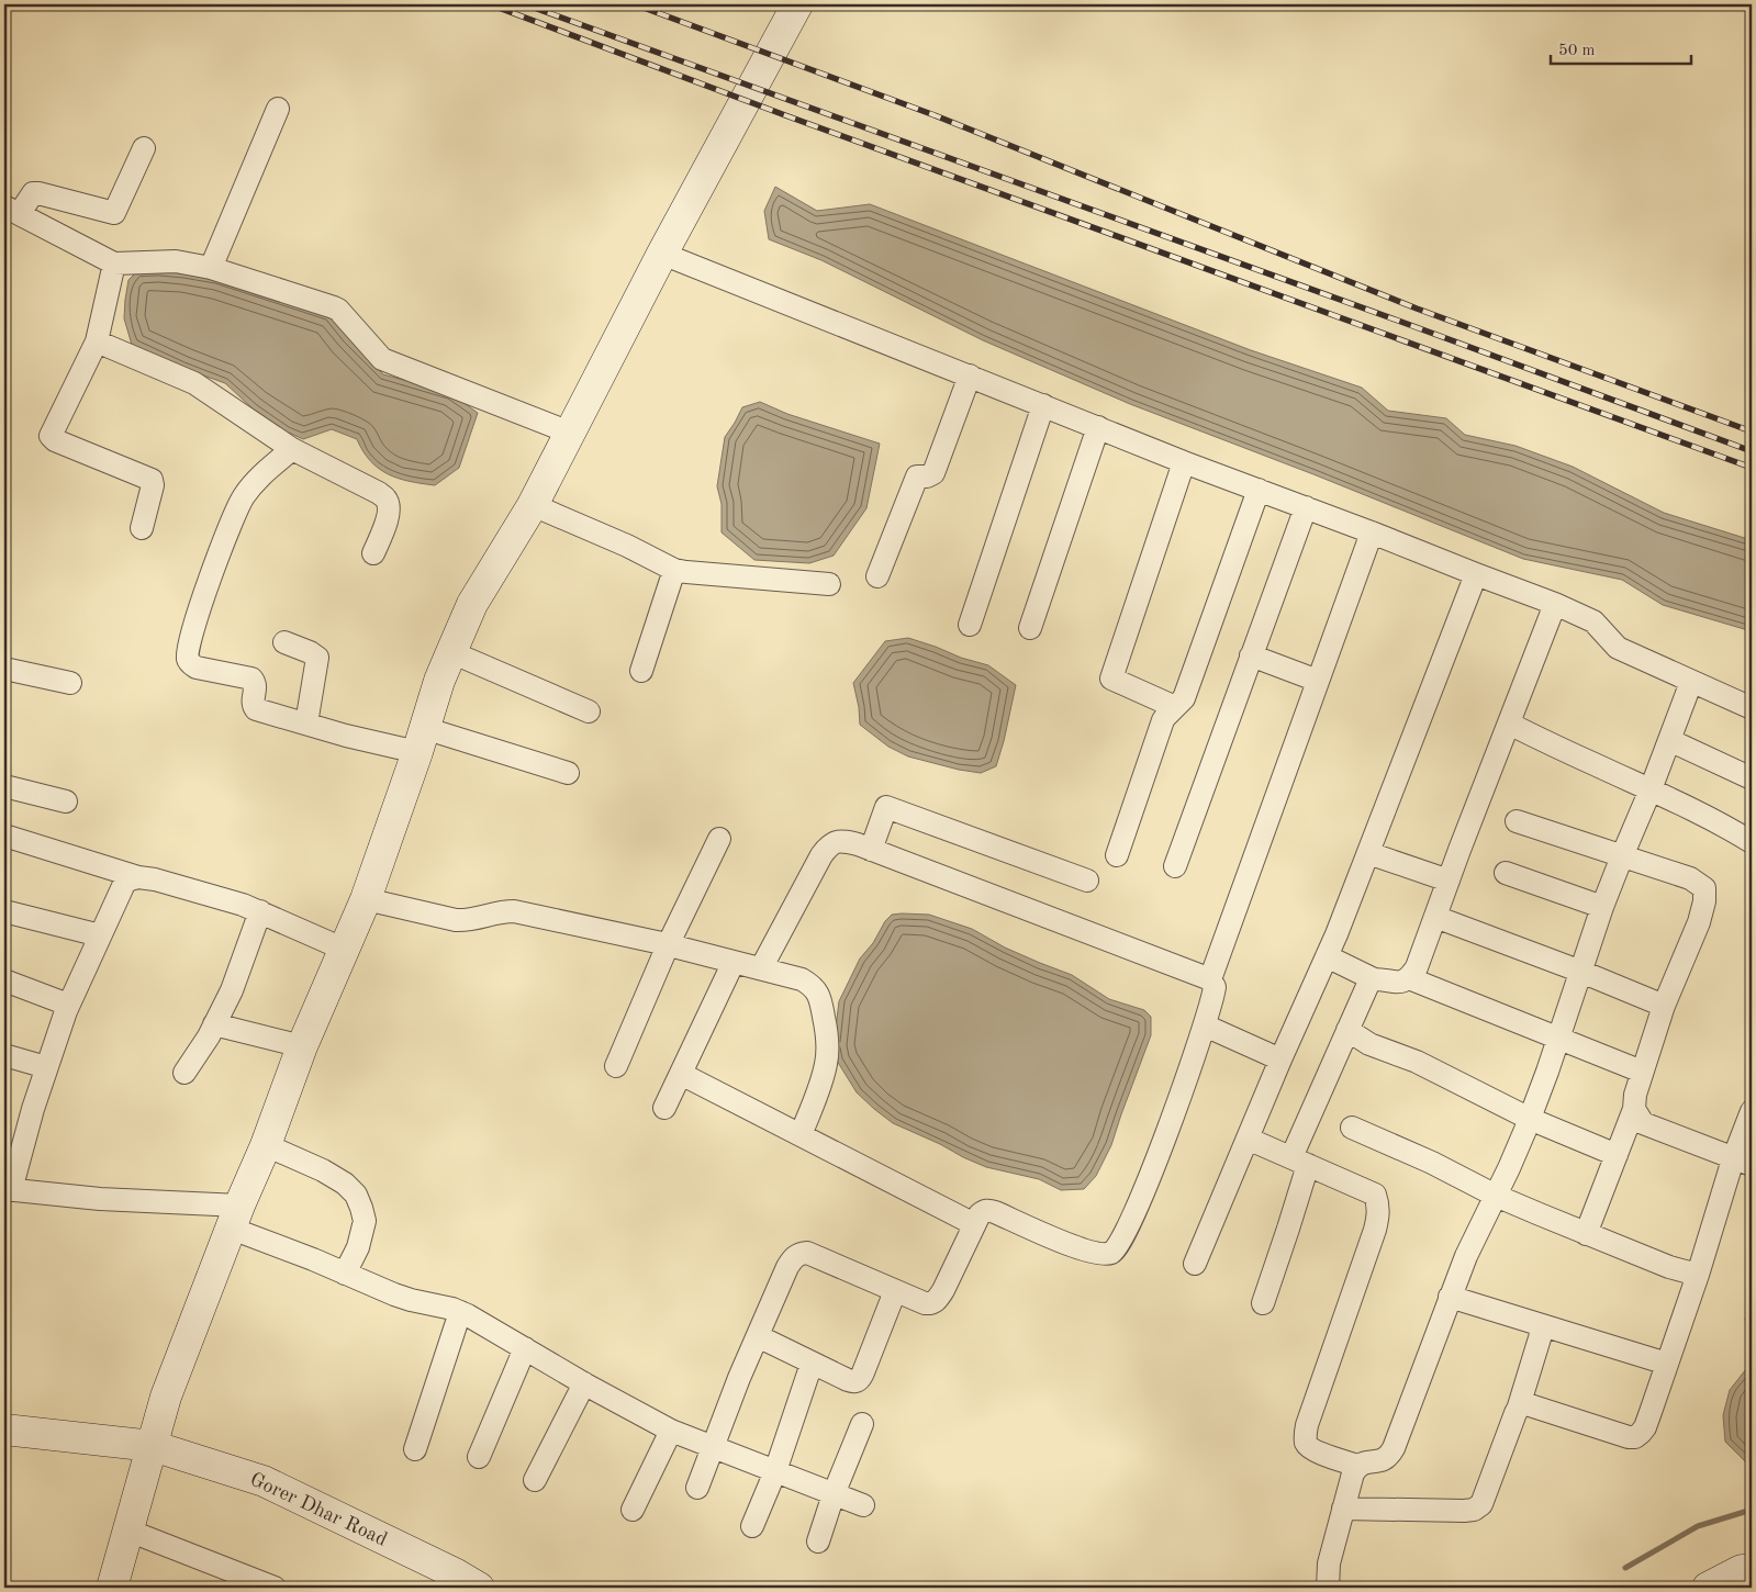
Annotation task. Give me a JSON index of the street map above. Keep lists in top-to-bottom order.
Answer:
{
  "streets": {
    "street": ["Gorer Dhar Road"]
  },
  "scale_bar": "50 m"
}
